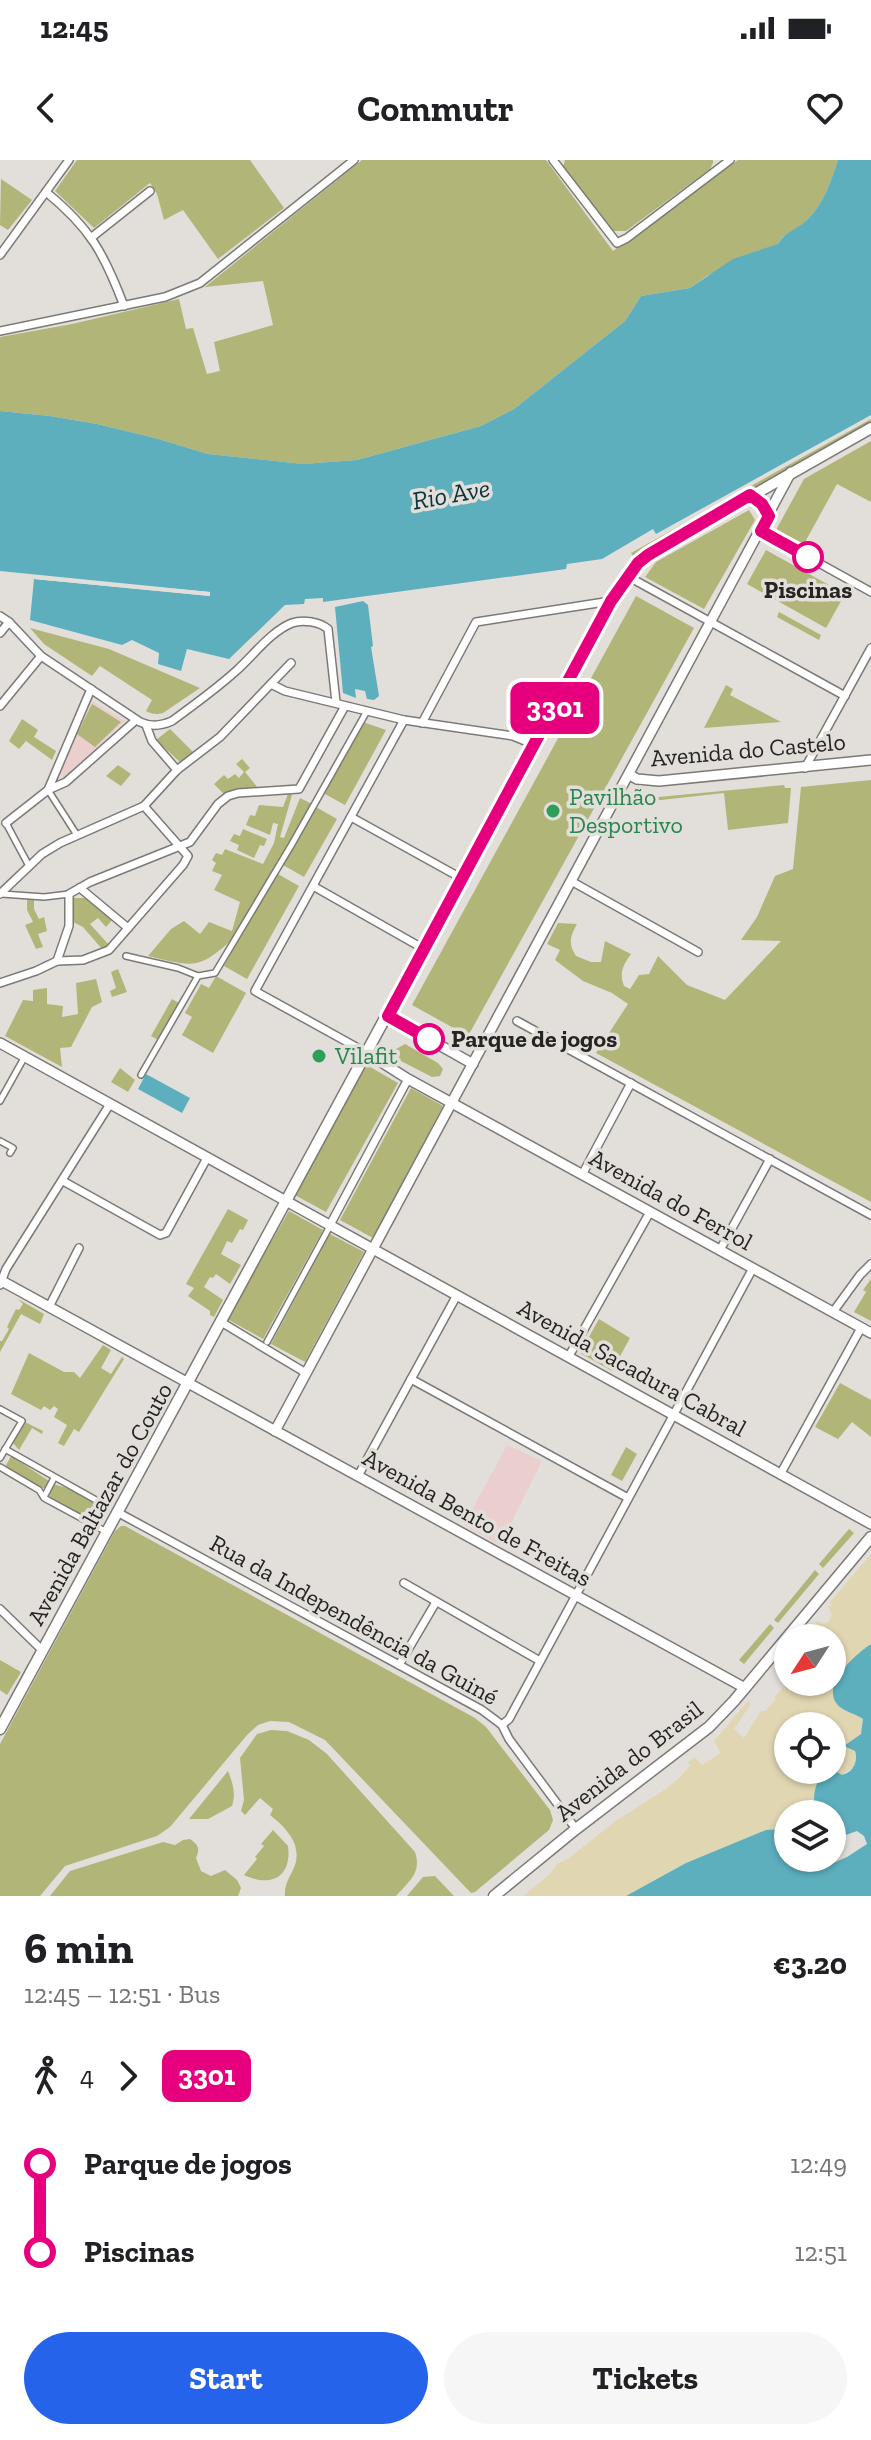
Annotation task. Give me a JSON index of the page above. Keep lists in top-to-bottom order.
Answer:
{
  "streets": {
    "main road": ["Avenida Baltazar do Couto", "Avenida do Brasil"],
    "street": [
      "Avenida do Castelo",
      "Avenida do Ferrol",
      "Avenida Sacadura Cabral",
      "Avenida Bento de Freitas",
      "Rua da Independência da Guiné"
    ]
  },
  "crossings": [
    ["Avenida do Ferrol", "Avenida Baltazar do Couto"],
    ["Avenida Sacadura Cabral", "Avenida Baltazar do Couto"],
    ["Avenida Baltazar do Couto", "Avenida Bento de Freitas"],
    ["Avenida Baltazar do Couto", "Rua da Independência da Guiné"],
    ["Avenida Bento de Freitas", "Avenida do Brasil"],
    ["Rua da Independência da Guiné", "Avenida do Brasil"]
  ],
  "water": ["Rio Ave"],
  "places": [
    "Piscinas",
    "Pavilhão Desportivo",
    "Parque de jogos",
    "Vilafit"
  ],
  "lines": ["bus line 3301"],
  "north": "bottom left",
  "page": {
    "status": "12:45",
    "header": "Commutr",
    "on_map": "3301",
    "heading": ["6 min", "12:45 – 12:51 · Bus", "€3.20"],
    "legs": ["4", "3301"],
    "list": [
      {
        "name": "Parque de jogos",
        "value": "12:49"
      },
      {
        "name": "Piscinas",
        "value": "12:51"
      }
    ],
    "buttons": ["Start", "Tickets"]
  }
}
